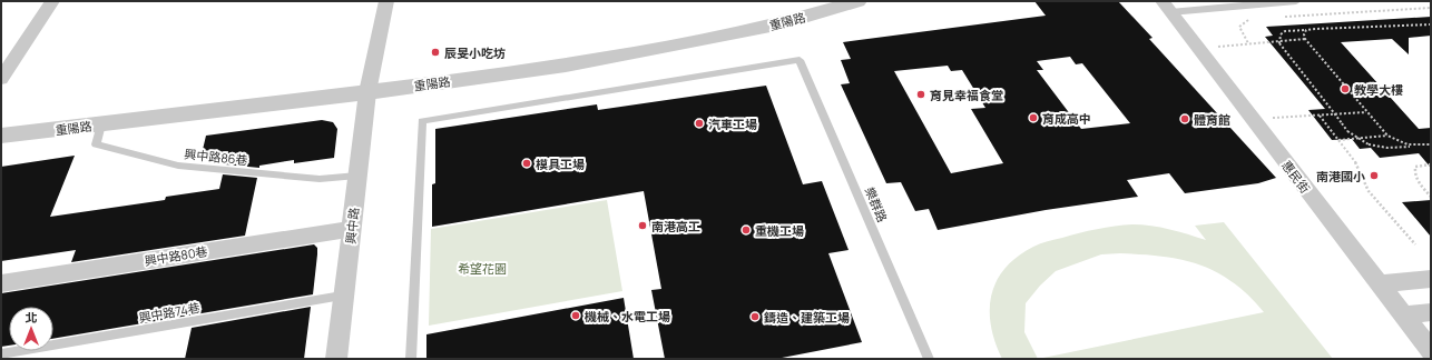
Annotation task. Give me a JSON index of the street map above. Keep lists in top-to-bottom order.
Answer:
{
  "streets": {
    "street": [
      "重陽路",
      "惠民街",
      "興中路",
      "興中路80巷"
    ],
    "lane": ["興中路86巷", "樂群路", "興中路74巷"]
  },
  "crossings": [
    ["重陽路", "興中路86巷"],
    ["重陽路", "興中路"],
    ["興中路86巷", "興中路"],
    ["興中路", "興中路80巷"],
    ["興中路", "興中路74巷"]
  ],
  "parks": ["希望花園"],
  "places": [
    "辰旻小吃坊",
    "教學大樓",
    "育見幸福食堂",
    "育成高中",
    "體育館",
    "汽車工場",
    "模具工場",
    "南港國小",
    "南港高工",
    "重機工場",
    "機械、水電工場",
    "鑄造、建築工場"
  ],
  "north": "top"
}
